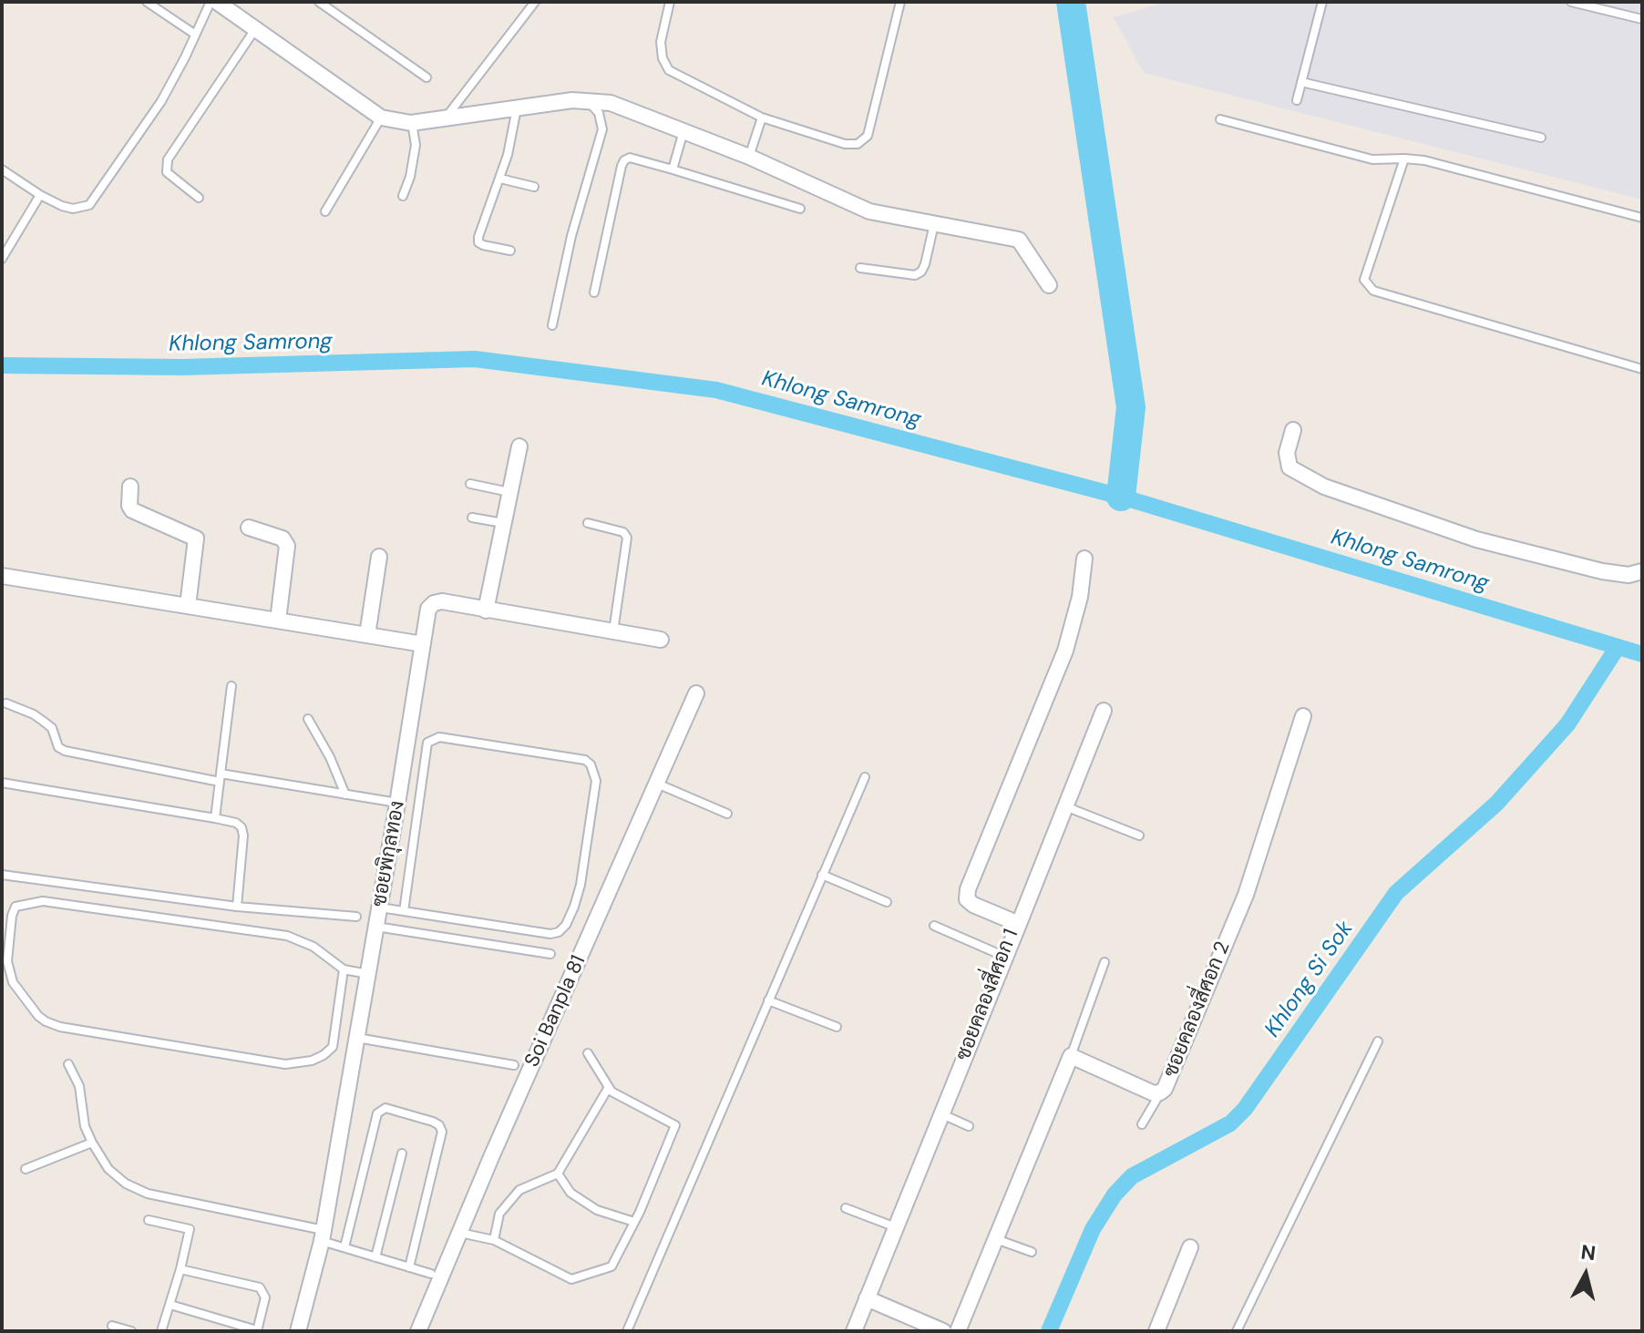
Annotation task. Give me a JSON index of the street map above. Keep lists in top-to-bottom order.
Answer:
{
  "streets": {
    "street": [
      "ซอยพิกุลทอง",
      "ซอยคลองสี่ศอก 1",
      "ซอยคลองสี่ศอก 2",
      "Soi Banpla 81"
    ]
  },
  "water": ["Khlong Samrong", "Khlong Si Sok"],
  "north": "top"
}
